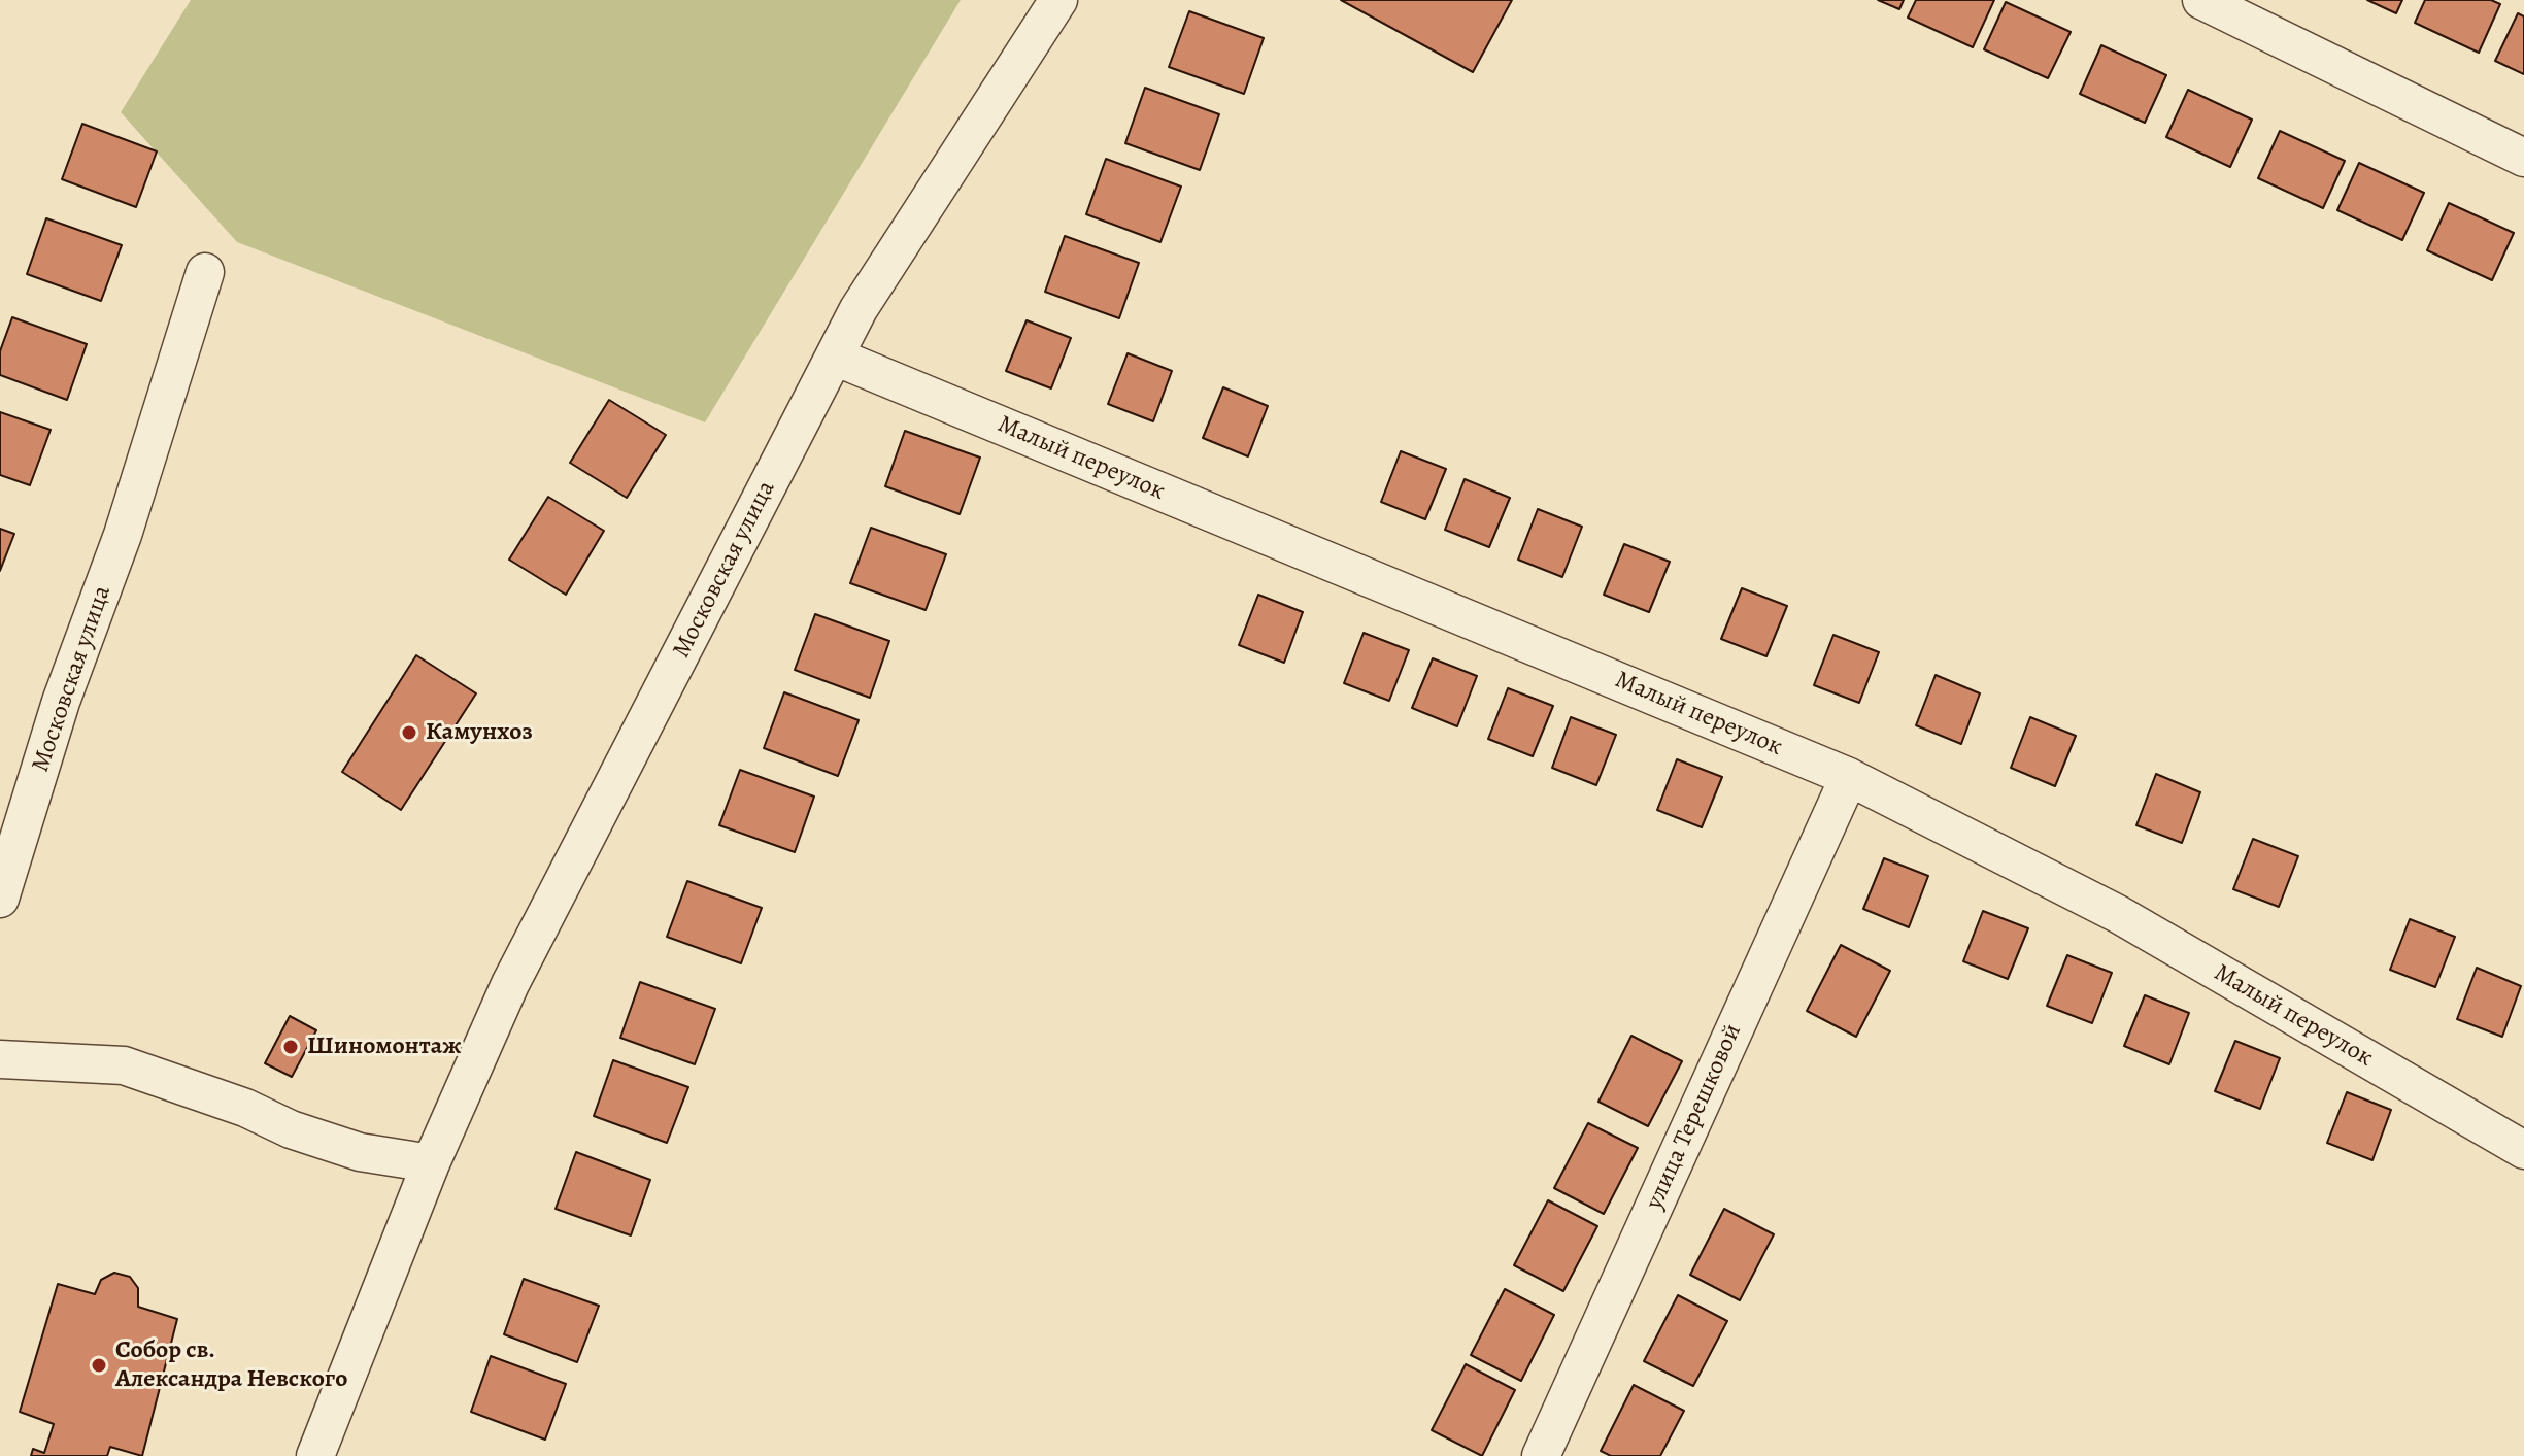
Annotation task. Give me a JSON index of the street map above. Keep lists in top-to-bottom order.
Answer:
{
  "streets": {
    "street": ["Малый переулок", "Московская улица", "улица Терешковой"]
  },
  "crossings": [
    ["Малый переулок", "Московская улица"],
    ["Малый переулок", "улица Терешковой"]
  ],
  "places": ["Камунхоз", "Шиномонтаж", "Собор св. Александра Невского"]
}
